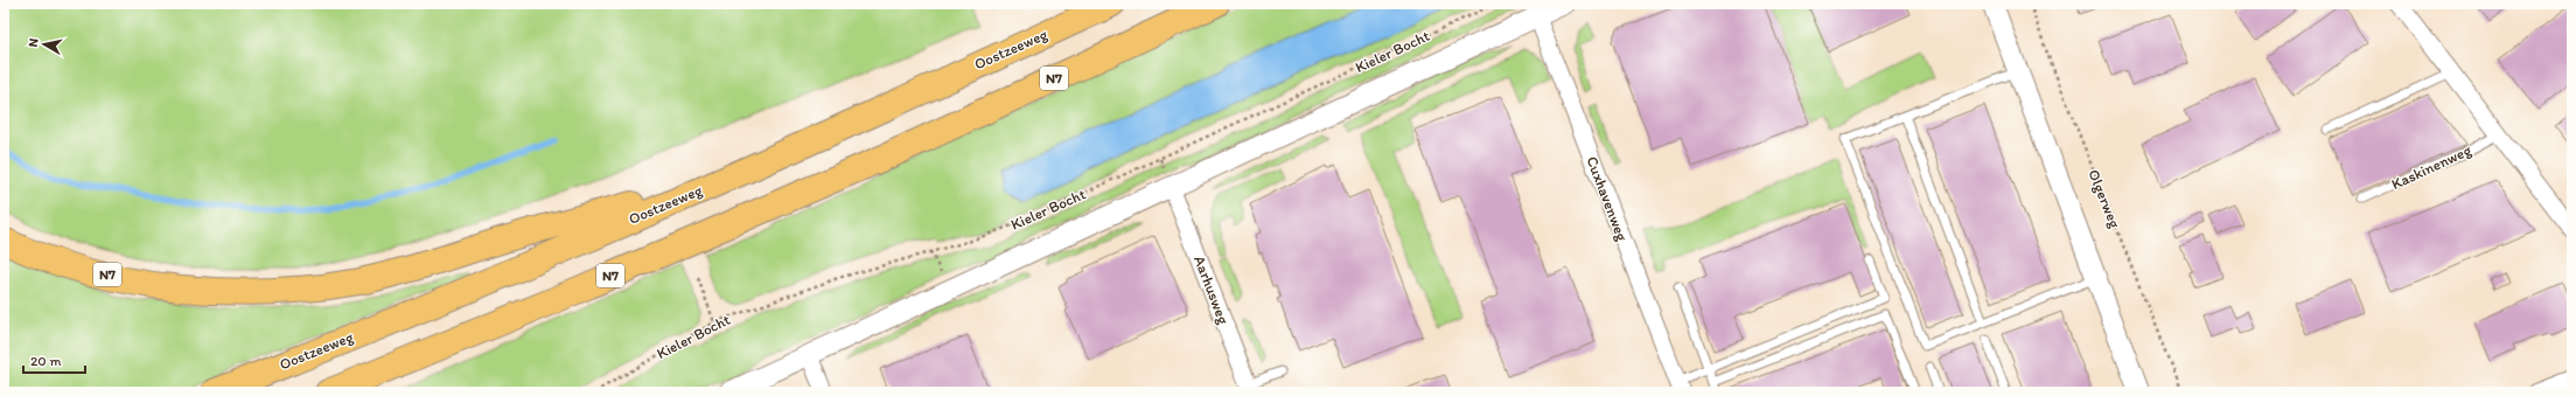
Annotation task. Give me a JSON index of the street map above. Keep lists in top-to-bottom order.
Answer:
{
  "streets": {
    "highway": ["Oostzeeweg", "N7"],
    "street": ["Kieler Bocht", "Cuxhavenweg", "Aarhusweg"],
    "lane": ["Kaskinenweg"],
    "path": ["Olgerweg"]
  },
  "crossings": [
    ["Oostzeeweg", "N7"],
    ["Kieler Bocht", "Cuxhavenweg"],
    ["Kieler Bocht", "Aarhusweg"]
  ],
  "scale_bar": "20 m",
  "north": "left"
}
